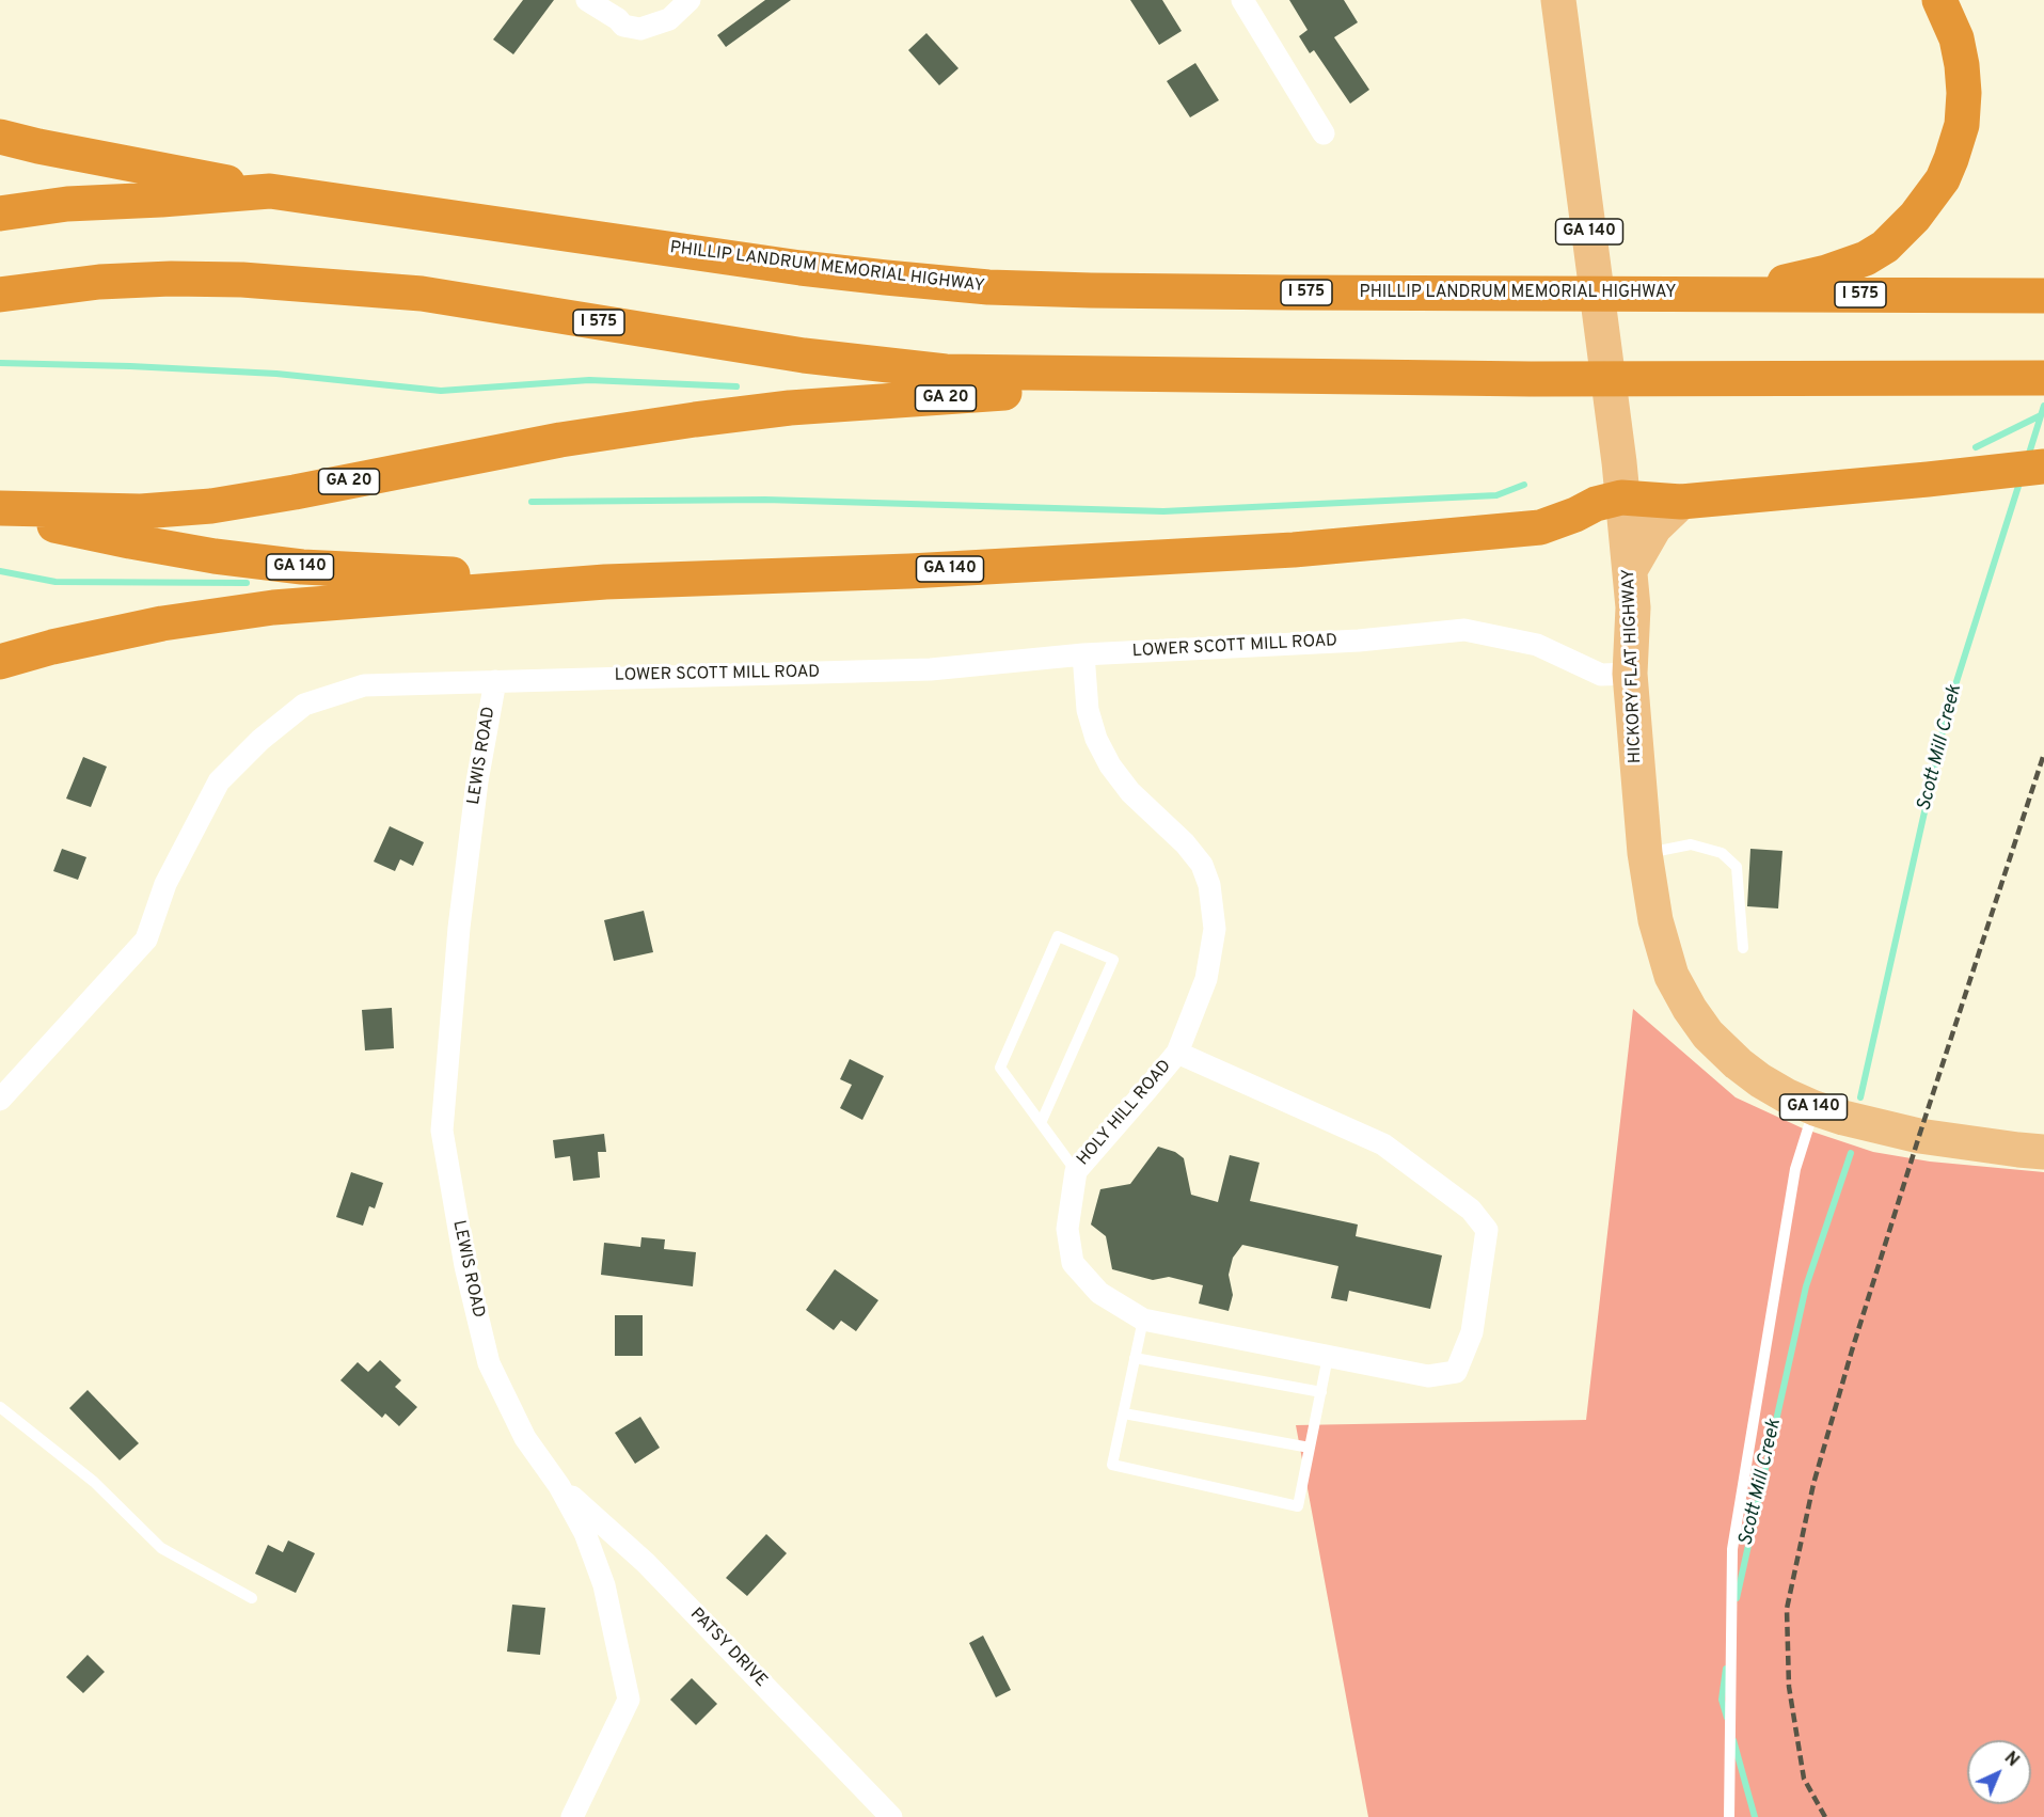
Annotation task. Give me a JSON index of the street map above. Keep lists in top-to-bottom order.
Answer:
{
  "streets": {
    "highway": [
      "GA 140",
      "PHILLIP LANDRUM MEMORIAL HIGHWAY",
      "I 575",
      "GA 20"
    ],
    "main road": ["HICKORY FLAT HIGHWAY"],
    "street": [
      "LOWER SCOTT MILL ROAD",
      "LEWIS ROAD",
      "HOLY HILL ROAD",
      "PATSY DRIVE"
    ]
  },
  "crossings": [
    ["GA 140", "HICKORY FLAT HIGHWAY"],
    ["I 575", "GA 20"],
    ["LOWER SCOTT MILL ROAD", "HICKORY FLAT HIGHWAY"],
    ["LOWER SCOTT MILL ROAD", "LEWIS ROAD"],
    ["LOWER SCOTT MILL ROAD", "HOLY HILL ROAD"],
    ["LEWIS ROAD", "PATSY DRIVE"]
  ],
  "water": ["Scott Mill Creek"],
  "north": "top right"
}
